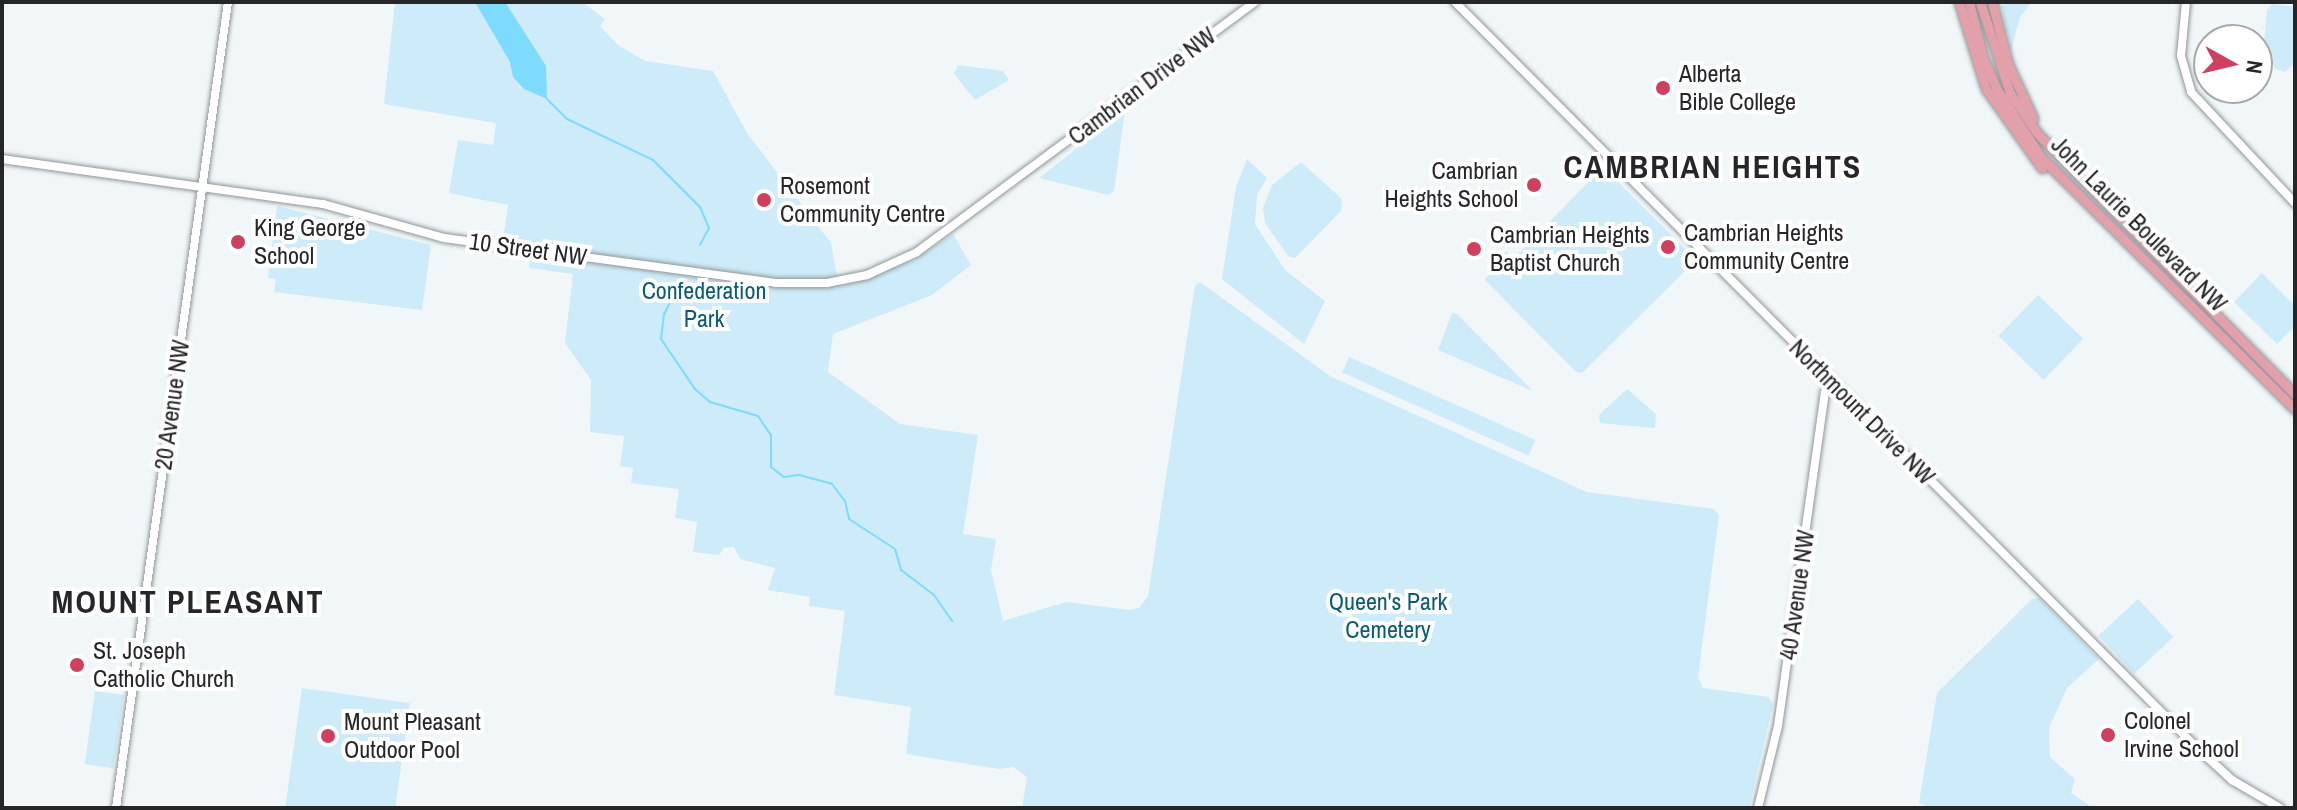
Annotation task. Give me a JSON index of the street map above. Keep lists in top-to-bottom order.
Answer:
{
  "streets": {
    "main road": ["John Laurie Boulevard NW"],
    "street": [
      "Cambrian Drive NW",
      "10 Street NW",
      "20 Avenue NW",
      "Northmount Drive NW",
      "40 Avenue NW"
    ]
  },
  "crossings": [
    ["Cambrian Drive NW", "10 Street NW"],
    ["10 Street NW", "20 Avenue NW"],
    ["Northmount Drive NW", "40 Avenue NW"]
  ],
  "districts": ["CAMBRIAN HEIGHTS", "MOUNT PLEASANT"],
  "parks": ["Confederation Park", "Queen's Park Cemetery"],
  "places": [
    "Alberta Bible College",
    "Cambrian Heights School",
    "Rosemont Community Centre",
    "King George School",
    "Cambrian Heights Community Centre",
    "Cambrian Heights Baptist Church",
    "St. Joseph Catholic Church",
    "Colonel Irvine School",
    "Mount Pleasant Outdoor Pool"
  ],
  "north": "right"
}
